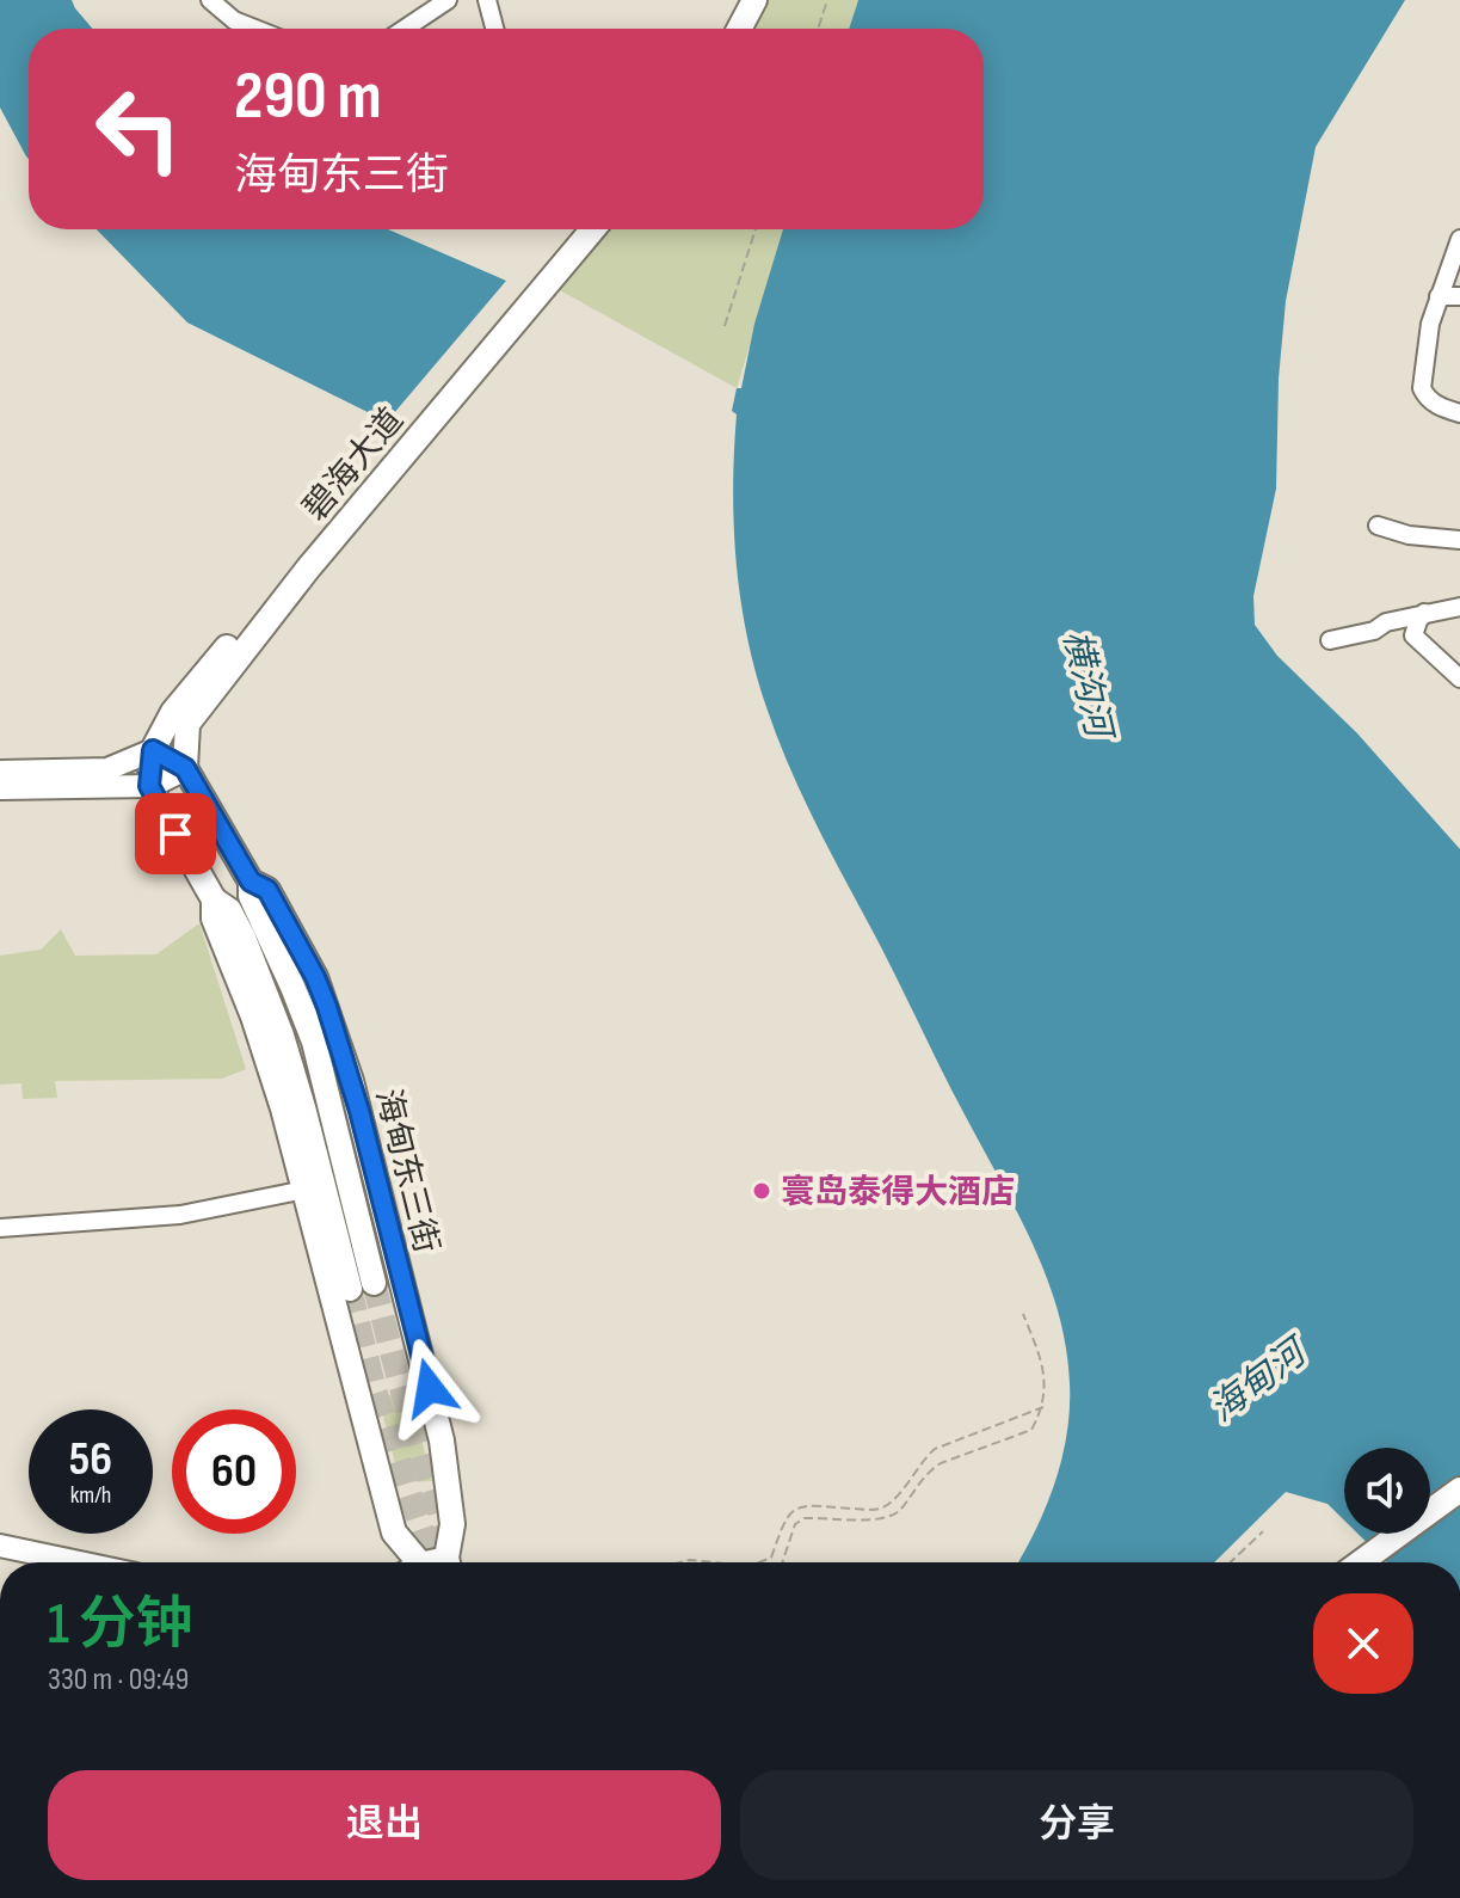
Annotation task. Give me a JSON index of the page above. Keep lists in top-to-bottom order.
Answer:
{
  "streets": {
    "main road": ["碧海大道", "海甸东三街"]
  },
  "crossings": [
    ["碧海大道", "海甸东三街"]
  ],
  "water": ["横沟河", "海甸河"],
  "places": ["寰岛泰得大酒店"],
  "page": {
    "turn": ["290 m", "海甸东三街"],
    "speed": "56 km/h",
    "limit": "60",
    "heading": ["1 分钟", "330 m · 09:49"],
    "buttons": ["退出", "分享"]
  }
}
